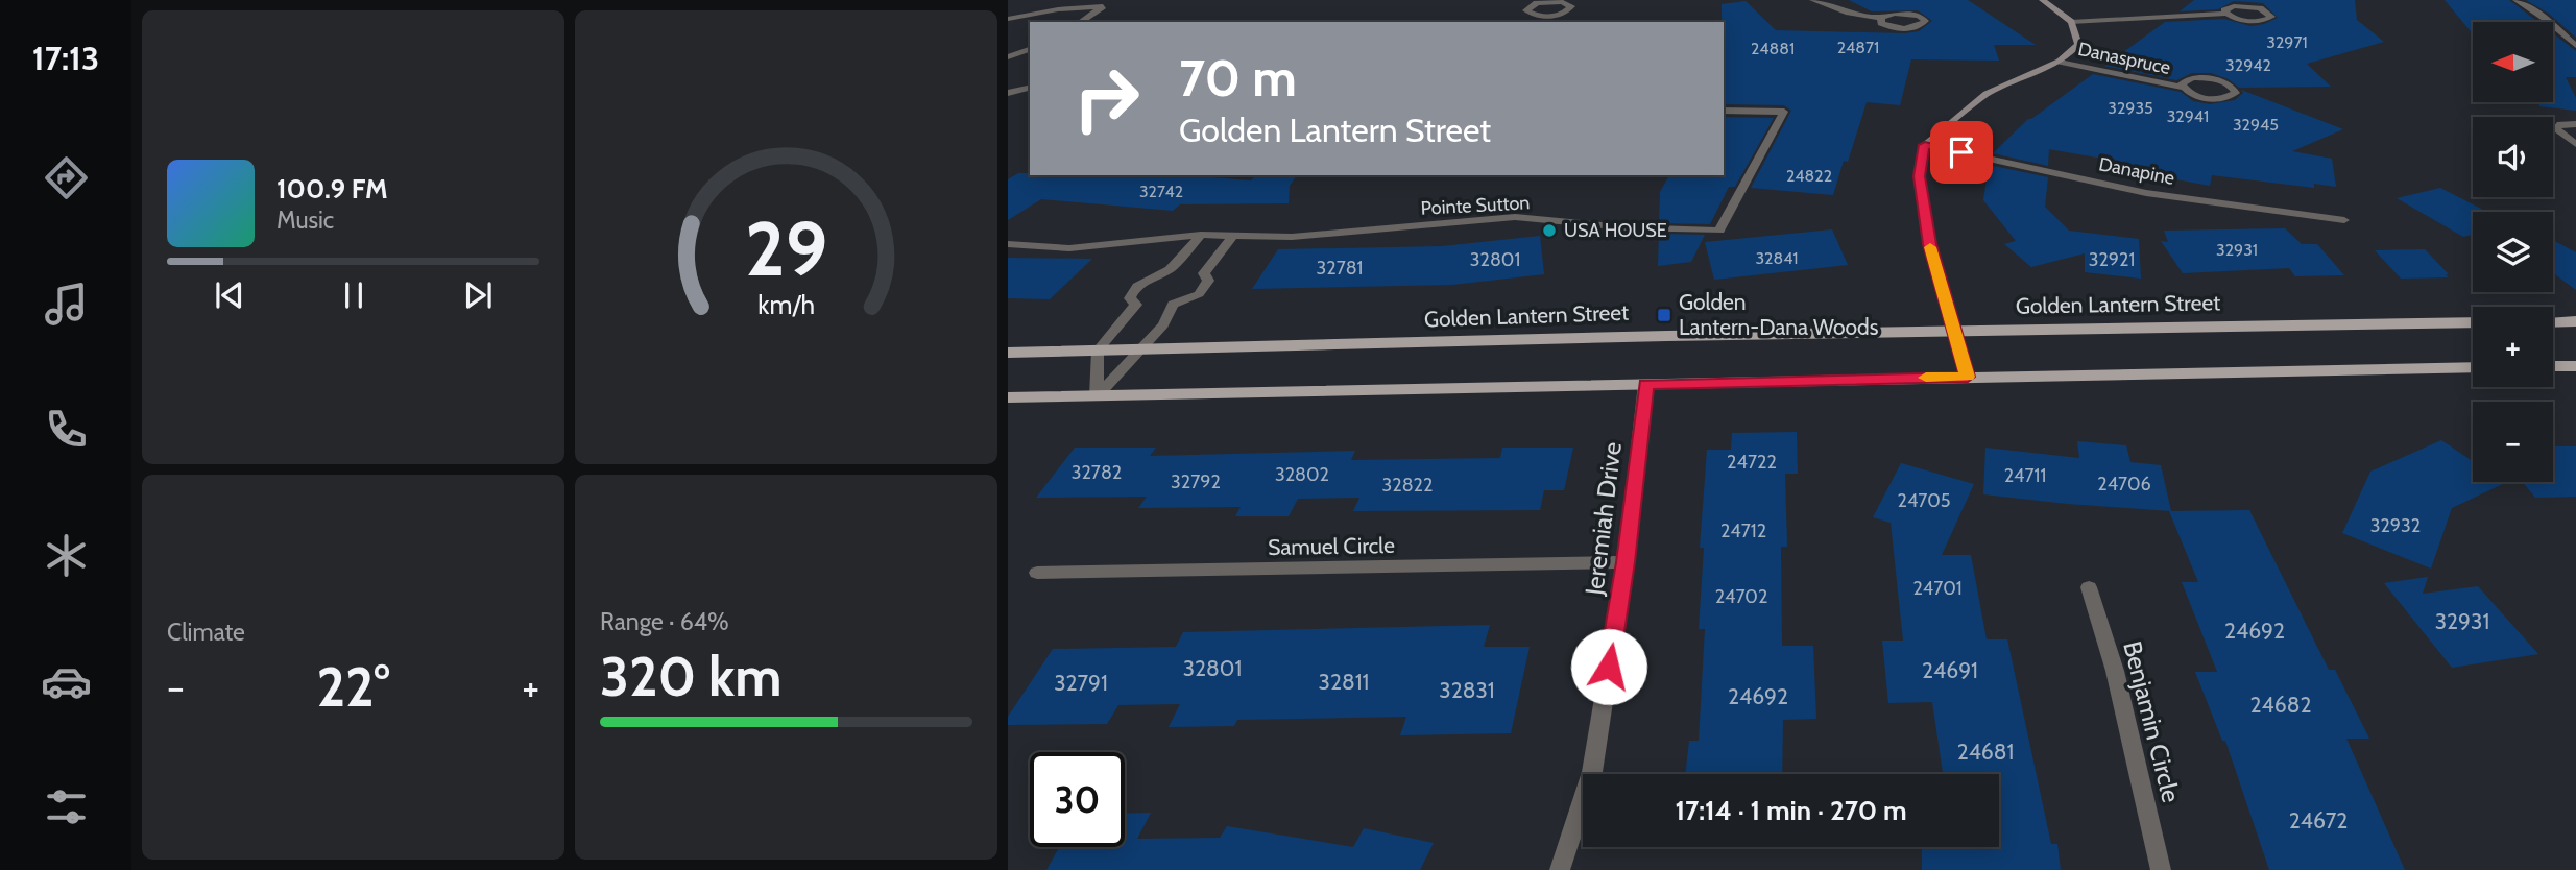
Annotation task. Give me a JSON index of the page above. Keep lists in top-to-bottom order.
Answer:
{
  "streets": {
    "main road": ["Golden Lantern Street"],
    "street": [
      "Danaspruce",
      "Danapine",
      "Pointe Sutton",
      "Jeremiah Drive",
      "Samuel Circle",
      "Benjamin Circle"
    ]
  },
  "crossings": [
    ["Jeremiah Drive", "Samuel Circle"]
  ],
  "places": {
    "other": ["USA HOUSE"],
    "transit": ["Golden Lantern-Dana Woods"]
  },
  "house_numbers": [
    "32971",
    "24871",
    "24881",
    "32942",
    "32935",
    "32941",
    "32945",
    "24822",
    "32742",
    "32931",
    "32841",
    "32801",
    "32921",
    "32781",
    "24722",
    "32782",
    "32802",
    "24711",
    "32792",
    "24706",
    "32822",
    "24705",
    "32932",
    "24712",
    "24701",
    "24702",
    "32931",
    "24692",
    "32801",
    "24691",
    "32811",
    "32791",
    "32831",
    "24692",
    "24682",
    "24681",
    "24672"
  ],
  "north": "left",
  "page": {
    "tabs": "17:13",
    "map_buttons": ["+", "−"],
    "turn": ["70 m", "Golden Lantern Street"],
    "song": ["100.9 FM", "Music"],
    "tile": [
      "Climate",
      ["Range · 64%", "320 km"]
    ],
    "heat": ["−", "22°", "+"],
    "limit": "30",
    "trip": "17:14 · 1 min · 270 m",
    "gauge": ["29", "km/h"]
  }
}
